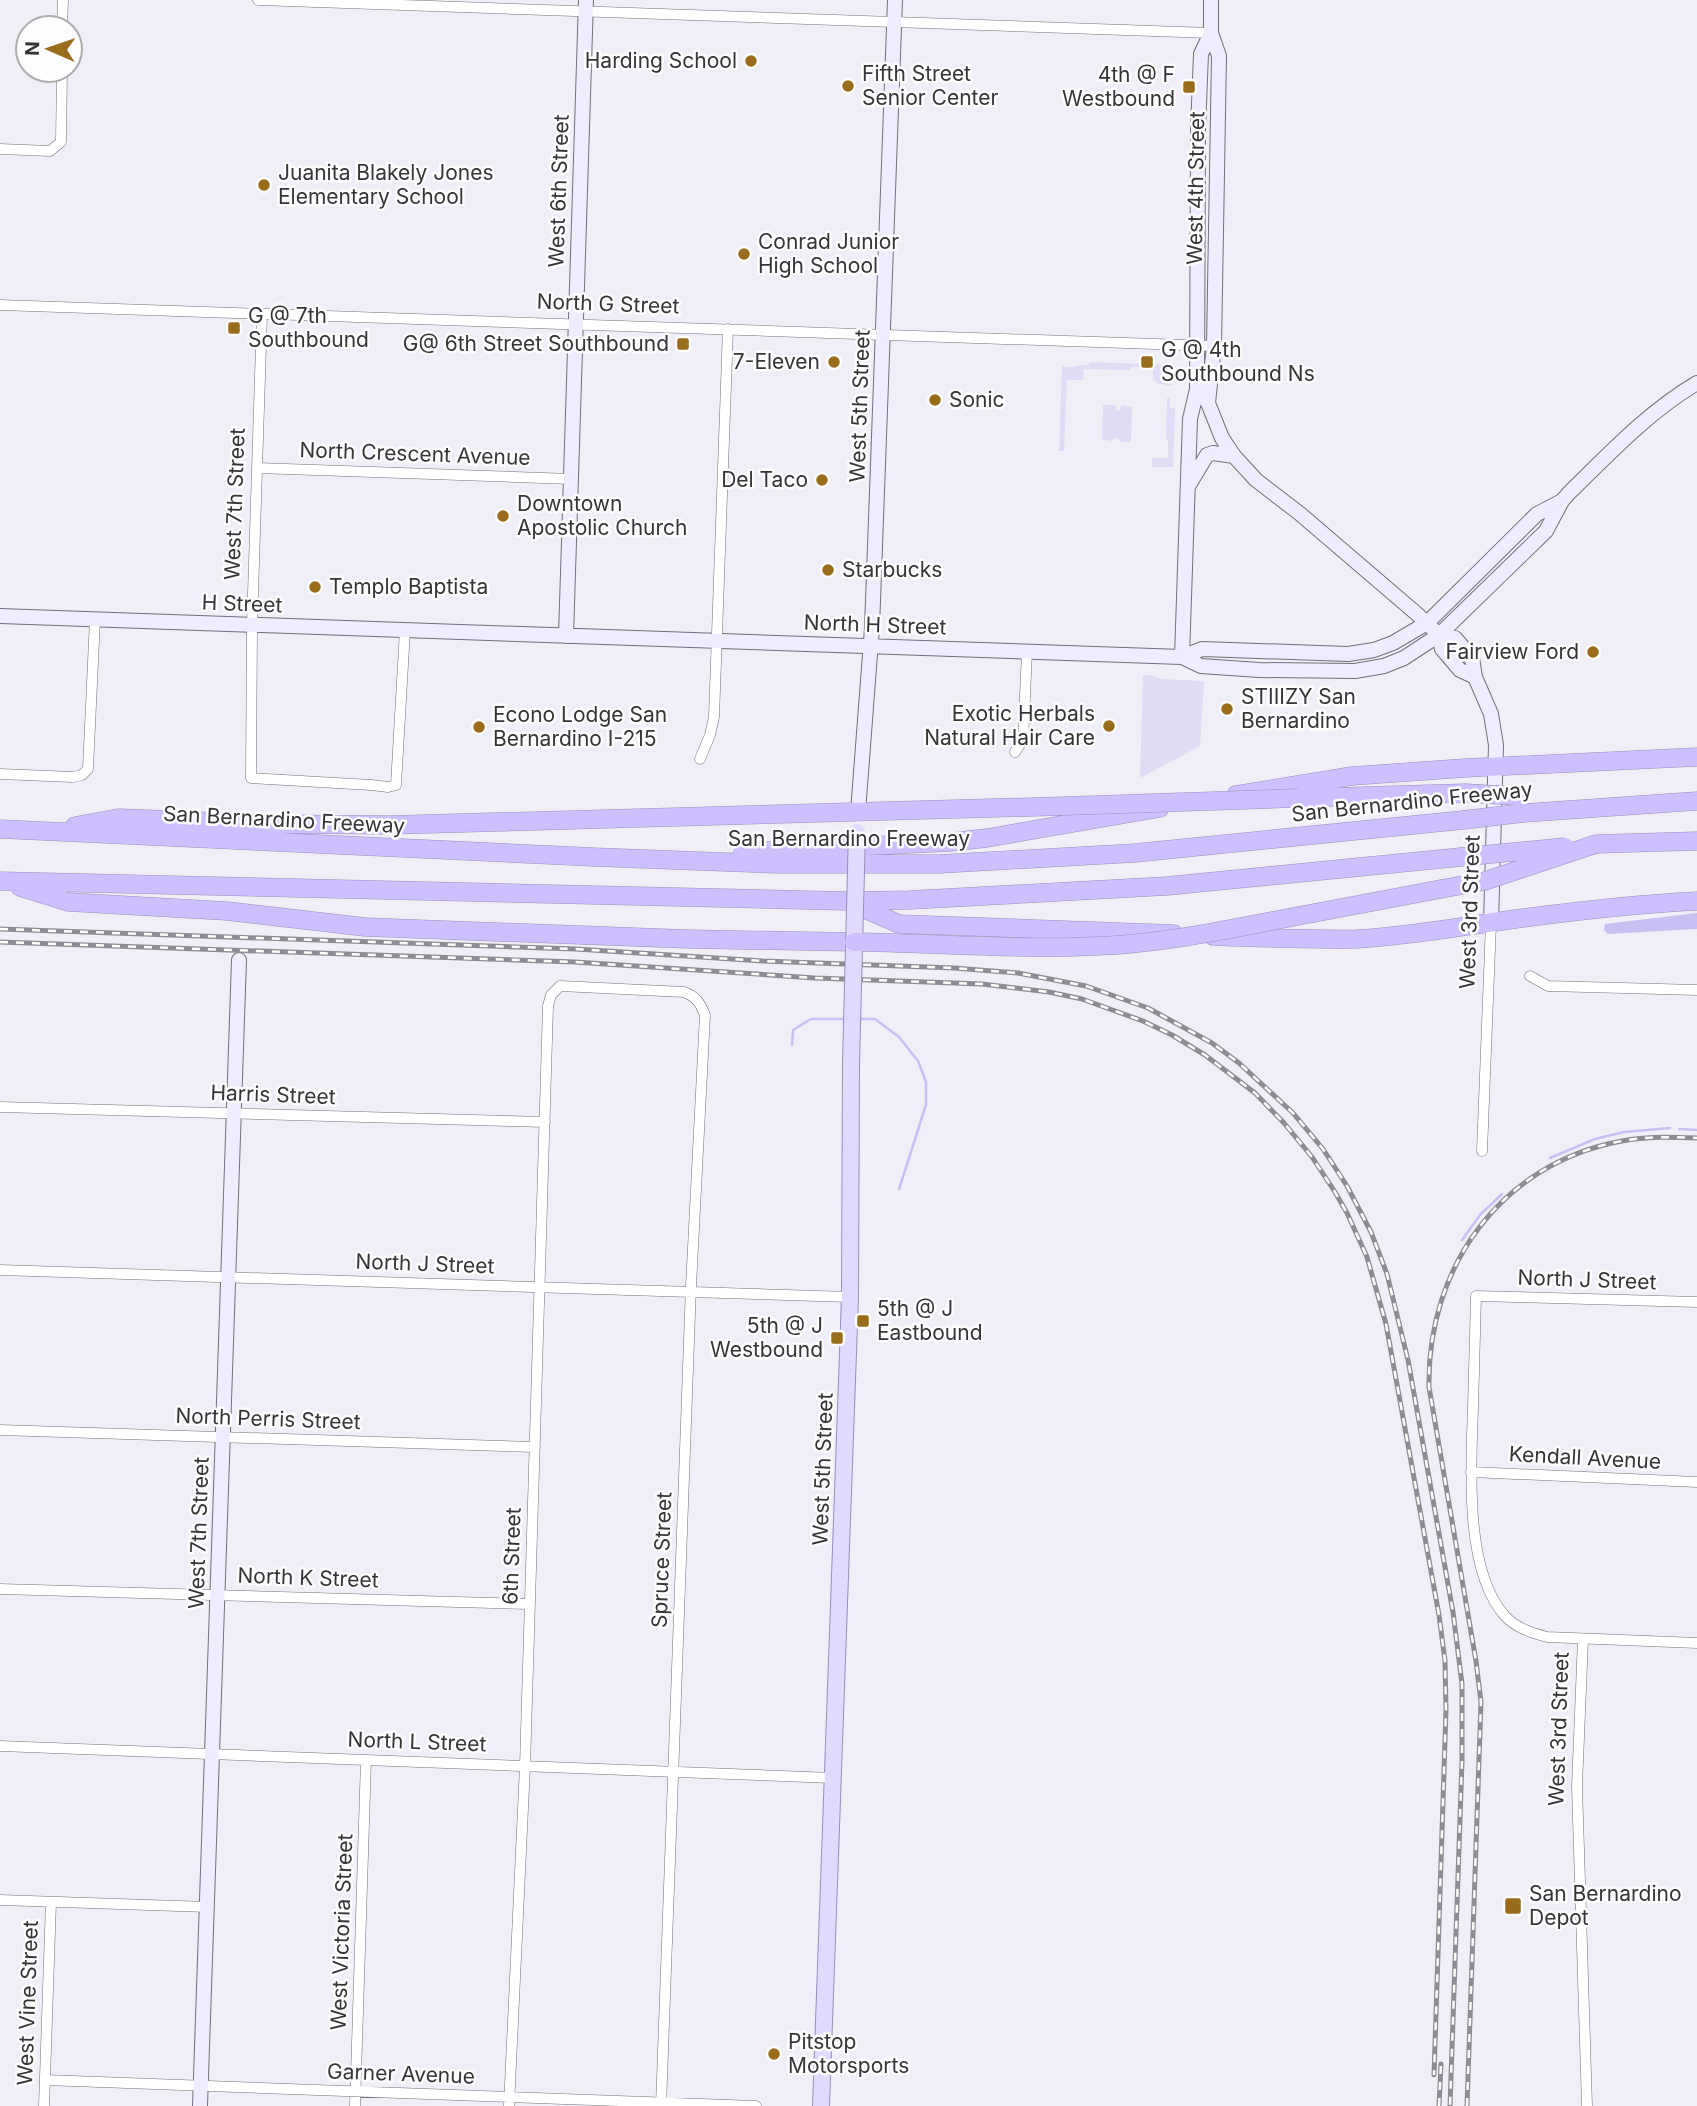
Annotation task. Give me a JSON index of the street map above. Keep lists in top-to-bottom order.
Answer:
{
  "streets": {
    "highway": ["San Bernardino Freeway"],
    "main road": [
      "West 4th Street",
      "West 6th Street",
      "West 5th Street",
      "West 7th Street",
      "H Street",
      "North H Street",
      "West 3rd Street"
    ],
    "street": [
      "North G Street",
      "North Crescent Avenue",
      "Harris Street",
      "North J Street",
      "North Perris Street",
      "Kendall Avenue",
      "6th Street",
      "Spruce Street",
      "North K Street",
      "North L Street",
      "West Victoria Street",
      "West Vine Street",
      "Garner Avenue"
    ]
  },
  "crossings": [
    ["West 4th Street", "North G Street"],
    ["West 4th Street", "West 3rd Street"],
    ["West 6th Street", "North G Street"],
    ["West 6th Street", "North Crescent Avenue"],
    ["West 6th Street", "H Street"],
    ["West 6th Street", "North H Street"],
    ["North G Street", "West 5th Street"],
    ["North G Street", "West 7th Street"],
    ["North G Street", "West 3rd Street"],
    ["West 5th Street", "North H Street"],
    ["West 5th Street", "North J Street"],
    ["West 5th Street", "North L Street"],
    ["North Crescent Avenue", "West 7th Street"],
    ["West 7th Street", "H Street"],
    ["West 7th Street", "Harris Street"],
    ["West 7th Street", "North J Street"],
    ["West 7th Street", "North Perris Street"],
    ["West 7th Street", "North K Street"],
    ["West 7th Street", "North L Street"],
    ["West 7th Street", "Garner Avenue"],
    ["H Street", "North H Street"],
    ["North H Street", "West 3rd Street"],
    ["West 3rd Street", "North J Street"],
    ["West 3rd Street", "Kendall Avenue"],
    ["Harris Street", "6th Street"],
    ["North J Street", "6th Street"],
    ["North J Street", "Spruce Street"],
    ["North Perris Street", "6th Street"],
    ["6th Street", "Spruce Street"],
    ["6th Street", "North K Street"],
    ["6th Street", "North L Street"],
    ["6th Street", "Garner Avenue"],
    ["Spruce Street", "North L Street"],
    ["Spruce Street", "Garner Avenue"],
    ["North L Street", "West Victoria Street"],
    ["West Victoria Street", "Garner Avenue"],
    ["West Vine Street", "Garner Avenue"]
  ],
  "places": {
    "other": [
      "Harding School",
      "Fifth Street Senior Center",
      "Juanita Blakely Jones Elementary School",
      "Conrad Junior High School",
      "7-Eleven",
      "Sonic",
      "Del Taco",
      "Downtown Apostolic Church",
      "Starbucks",
      "Templo Baptista",
      "Fairview Ford",
      "STIIIZY San Bernardino",
      "Exotic Herbals Natural Hair Care",
      "Econo Lodge San Bernardino I-215",
      "Pitstop Motorsports"
    ],
    "transit": [
      "4th @ F Westbound",
      "G @ 7th Southbound",
      "G@ 6th Street Southbound",
      "G @ 4th Southbound Ns",
      "5th @ J Eastbound",
      "5th @ J Westbound",
      "San Bernardino Depot"
    ]
  },
  "north": "left"
}
